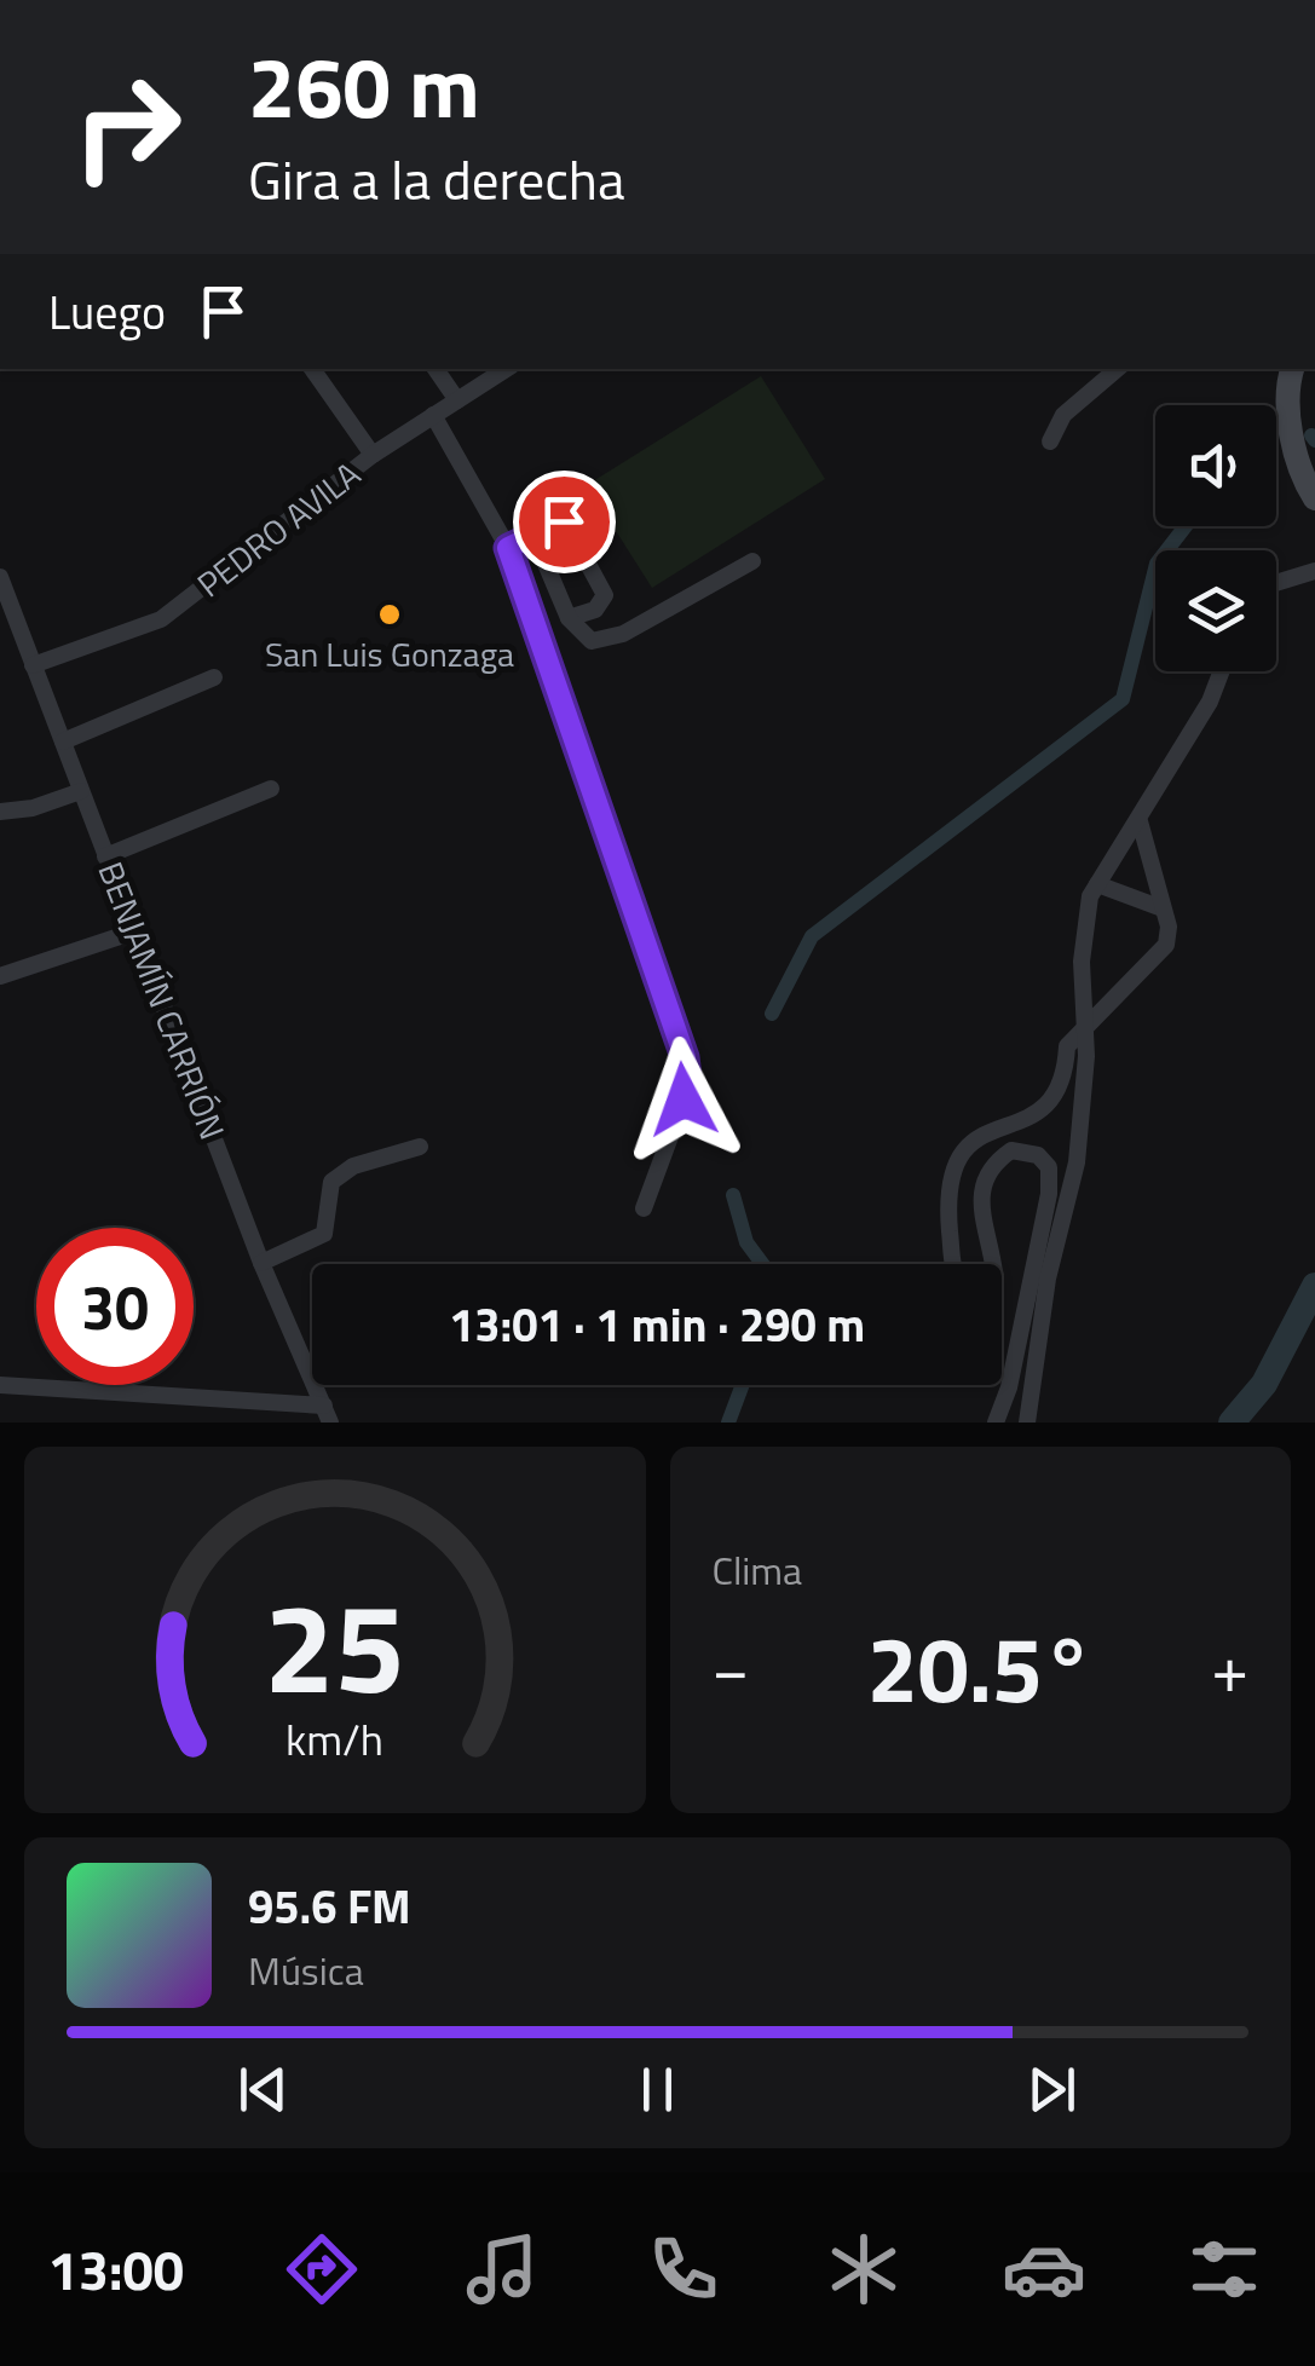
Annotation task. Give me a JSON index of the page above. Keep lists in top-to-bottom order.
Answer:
{
  "streets": {
    "street": ["PEDRO AVILA", "BENJAMÍN CARRIÓN"]
  },
  "crossings": [
    ["PEDRO AVILA", "BENJAMÍN CARRIÓN"]
  ],
  "places": ["San Luis Gonzaga"],
  "page": {
    "turn": ["260 m", "Gira a la derecha"],
    "then": "Luego",
    "limit": "30",
    "trip": "13:01 · 1 min · 290 m",
    "tile": "Clima",
    "heat": ["−", "20.5°", "+"],
    "song": ["95.6 FM", "Música"],
    "tabs": "13:00",
    "gauge": ["25", "km/h"]
  }
}
